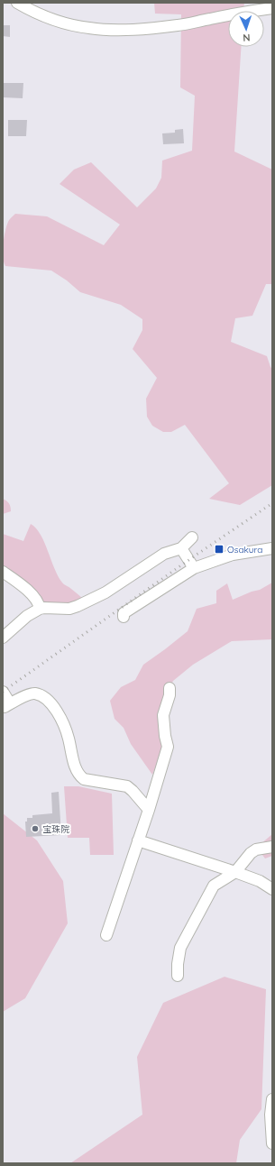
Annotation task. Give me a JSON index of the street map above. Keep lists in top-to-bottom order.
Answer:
{
  "places": {
    "transit": ["Osakura"],
    "other": ["宝珠院"]
  },
  "north": "bottom"
}
